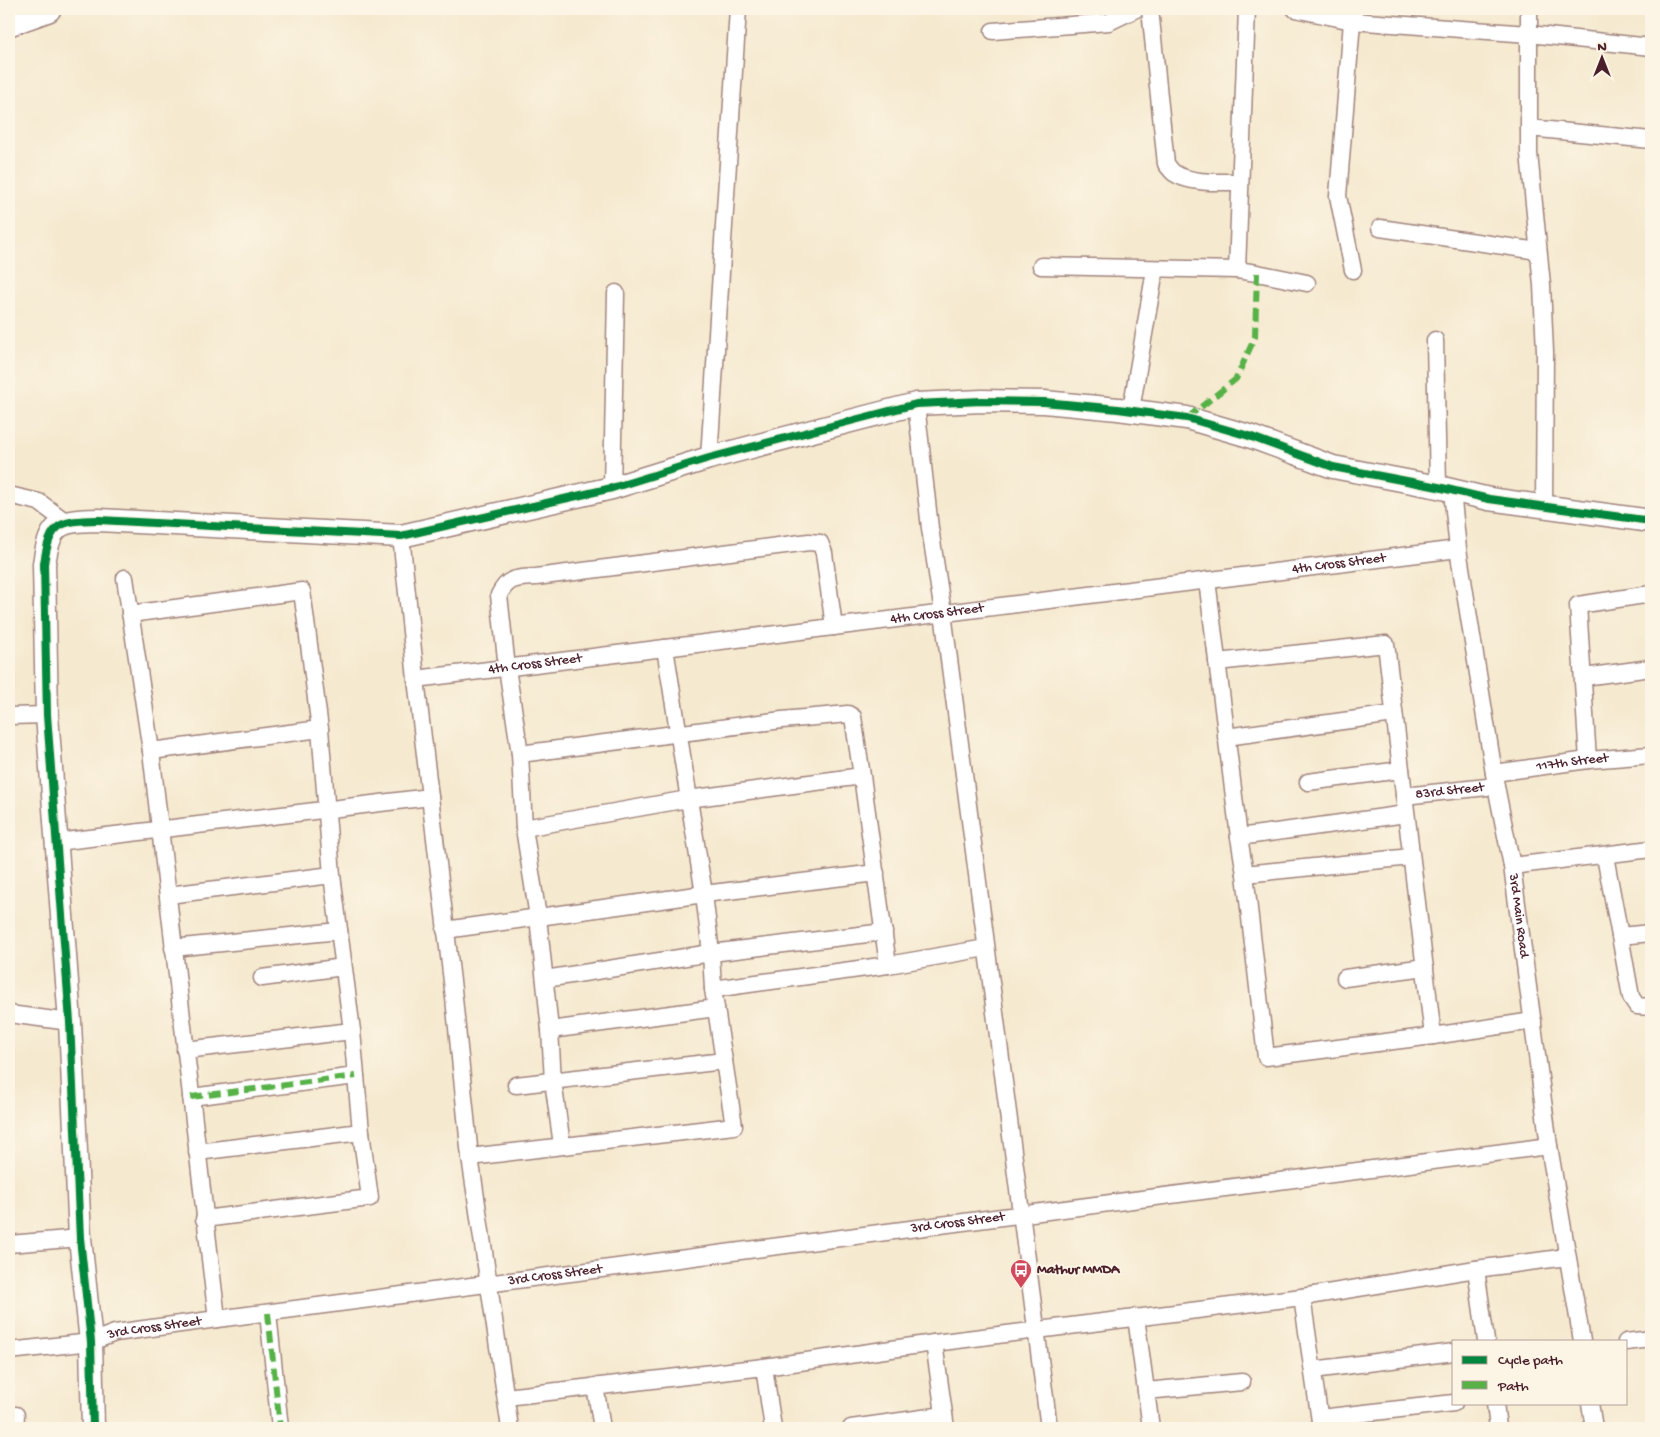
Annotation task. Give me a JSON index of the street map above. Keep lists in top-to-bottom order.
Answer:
{
  "streets": {
    "street": [
      "4th Cross Street",
      "117th Street",
      "83rd Street",
      "3rd Main Road",
      "3rd Cross Street"
    ]
  },
  "crossings": [
    ["4th Cross Street", "3rd Main Road"],
    ["117th Street", "83rd Street"],
    ["117th Street", "3rd Main Road"],
    ["83rd Street", "3rd Main Road"],
    ["3rd Main Road", "3rd Cross Street"]
  ],
  "places": {
    "bus stop": ["Mathur MMDA"]
  },
  "legend": ["Cycle path", "Path"],
  "north": "top"
}
